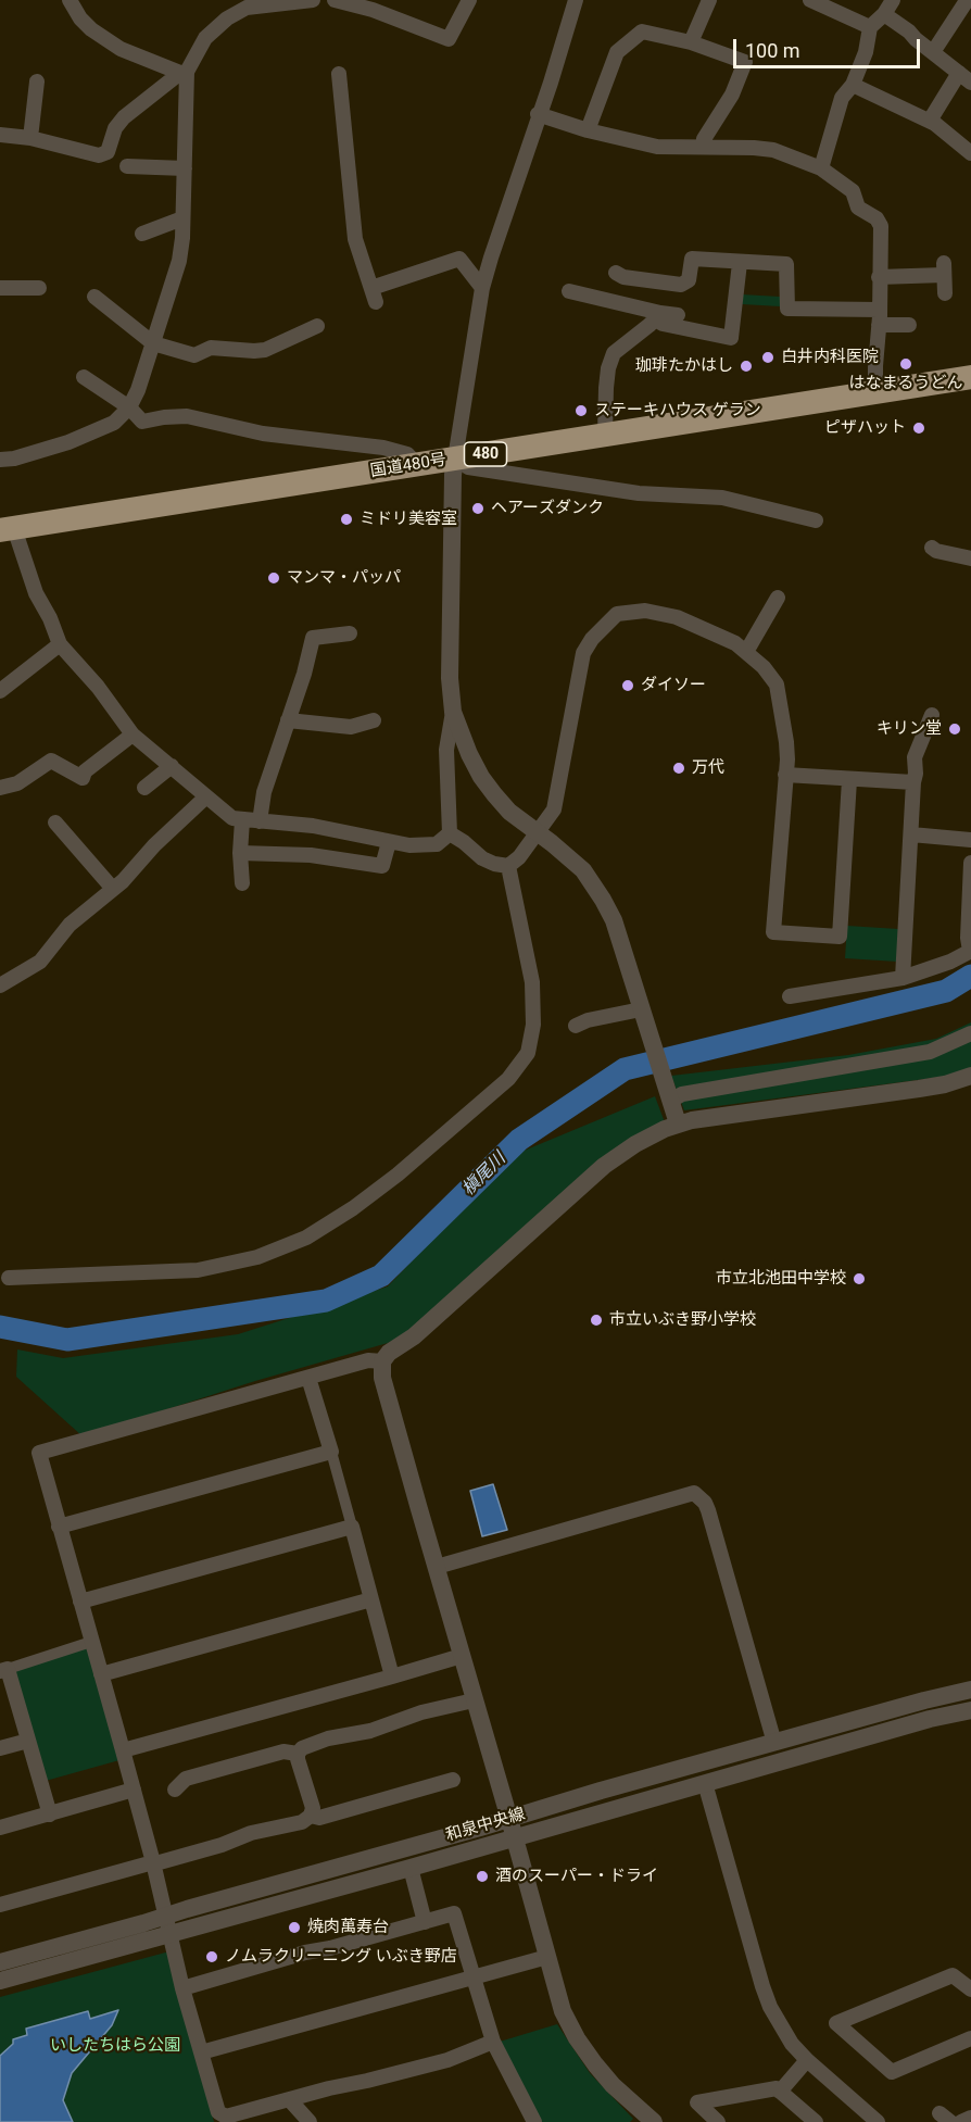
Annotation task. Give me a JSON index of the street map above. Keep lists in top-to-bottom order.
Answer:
{
  "streets": {
    "highway": ["480", "国道480号"],
    "street": ["和泉中央線"]
  },
  "water": ["槇尾川"],
  "parks": ["いしたちはら公園"],
  "places": [
    "白井内科医院",
    "はなまるうどん",
    "珈琲たかはし",
    "ステーキハウス ゲラン",
    "ピザハット",
    "ヘアーズダンク",
    "ミドリ美容室",
    "マンマ・パッパ",
    "ダイソー",
    "キリン堂",
    "万代",
    "市立北池田中学校",
    "市立いぶき野小学校",
    "酒のスーパー・ドライ",
    "焼肉萬寿台",
    "ノムラクリーニング いぶき野店"
  ],
  "scale_bar": "100 m"
}
